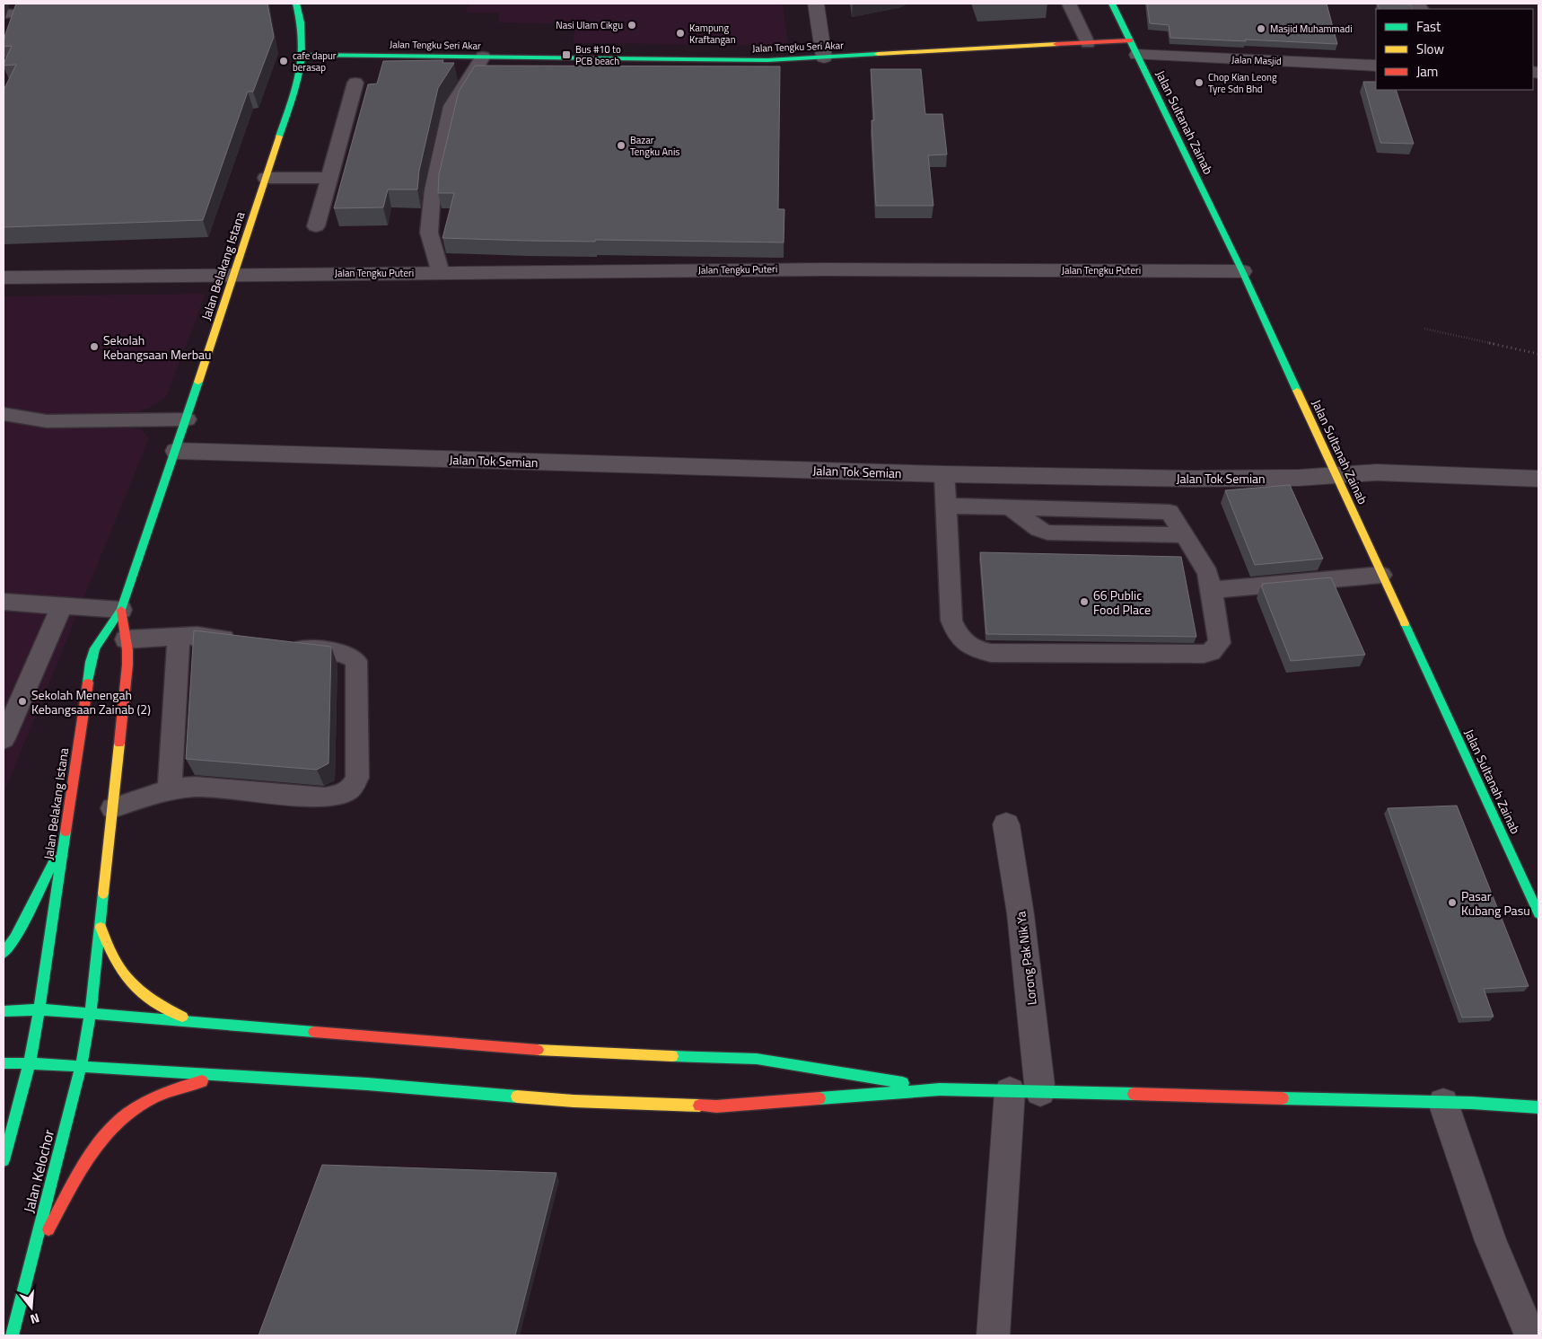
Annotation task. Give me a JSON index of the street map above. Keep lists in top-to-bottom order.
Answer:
{
  "streets": {
    "main road": [
      "Jalan Tengku Seri Akar",
      "Jalan Sultanah Zainab",
      "Jalan Belakang Istana",
      "Jalan Kelochor"
    ],
    "street": [
      "Jalan Masjid",
      "Jalan Tengku Puteri",
      "Jalan Tok Semian",
      "Lorong Pak Nik Ya"
    ]
  },
  "crossings": [
    ["Jalan Tengku Seri Akar", "Jalan Masjid"],
    ["Jalan Tengku Seri Akar", "Jalan Sultanah Zainab"],
    ["Jalan Tengku Seri Akar", "Jalan Belakang Istana"],
    ["Jalan Masjid", "Jalan Sultanah Zainab"],
    ["Jalan Sultanah Zainab", "Jalan Tengku Puteri"],
    ["Jalan Sultanah Zainab", "Jalan Tok Semian"],
    ["Jalan Belakang Istana", "Jalan Tengku Puteri"],
    ["Jalan Belakang Istana", "Jalan Tok Semian"],
    ["Jalan Belakang Istana", "Jalan Kelochor"]
  ],
  "places": {
    "other": [
      "Nasi Ulam Cikgu",
      "Masjid Muhammadi",
      "Kampung Kraftangan",
      "cafe dapur berasap",
      "Chop Kian Leong Tyre Sdn Bhd",
      "Bazar Tengku Anis",
      "Sekolah Kebangsaan Merbau",
      "66 Public Food Place",
      "Sekolah Menengah Kebangsaan Zainab (2)",
      "Pasar Kubang Pasu"
    ],
    "transit": ["Bus #10 to PCB beach"]
  },
  "legend": ["Fast", "Slow", "Jam"],
  "north": "bottom"
}
